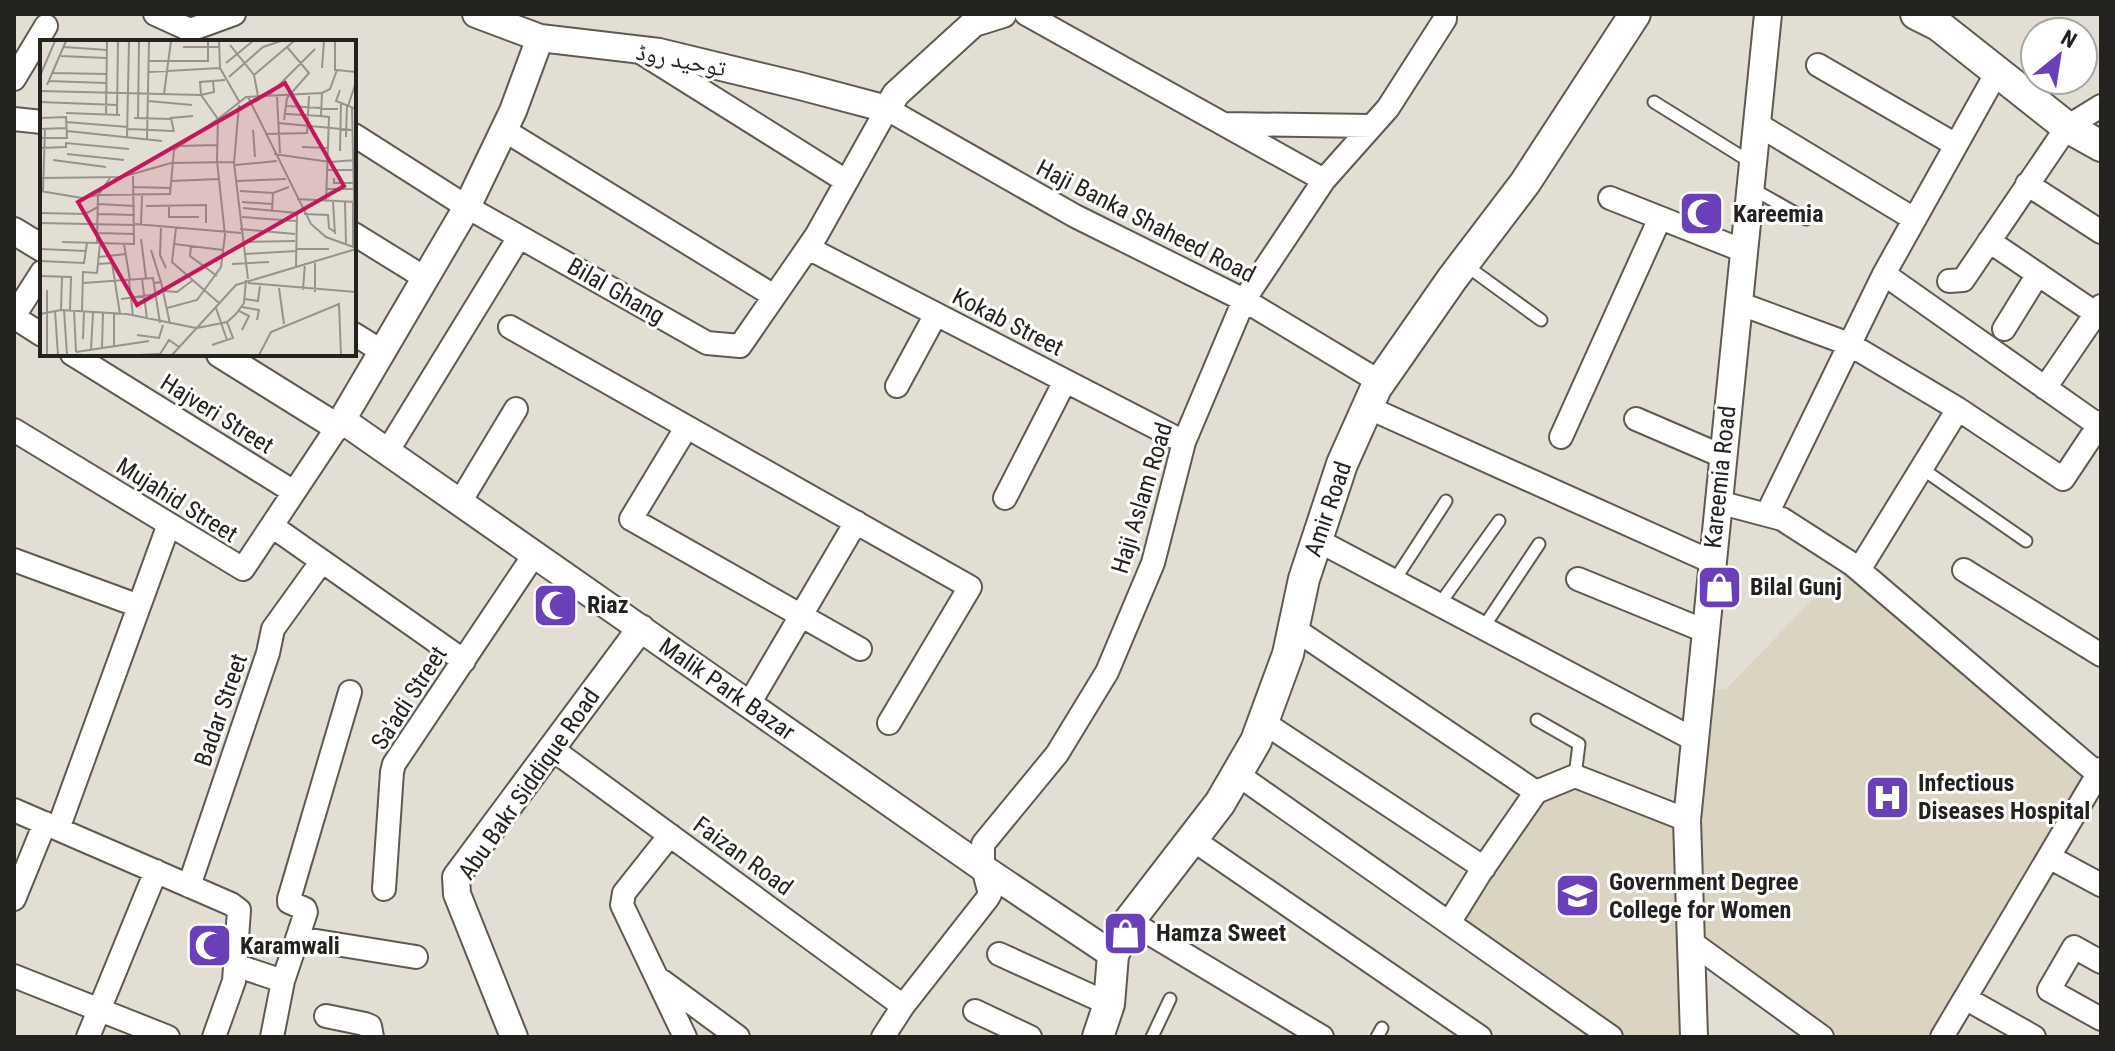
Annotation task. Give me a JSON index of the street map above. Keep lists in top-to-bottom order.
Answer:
{
  "streets": {
    "main road": ["Amir Road"],
    "street": [
      "توحید روڈ",
      "Haji Banka Shaheed Road",
      "Bilal Ghang",
      "Kokab Street",
      "Hajveri Street",
      "Kareemia Road",
      "Haji Aslam Road",
      "Mujahid Street",
      "Malik Park Bazar",
      "Sa'adi Street",
      "Badar Street",
      "Abu Bakr Siddique Road",
      "Faizan Road"
    ]
  },
  "crossings": [
    ["توحید روڈ", "Haji Banka Shaheed Road"],
    ["توحید روڈ", "Bilal Ghang"],
    ["Haji Banka Shaheed Road", "Bilal Ghang"],
    ["Haji Banka Shaheed Road", "Kareemia Road"],
    ["Haji Banka Shaheed Road", "Haji Aslam Road"],
    ["Haji Banka Shaheed Road", "Amir Road"],
    ["Bilal Ghang", "Kokab Street"],
    ["Kokab Street", "Haji Aslam Road"],
    ["Hajveri Street", "Mujahid Street"],
    ["Haji Aslam Road", "Malik Park Bazar"],
    ["Haji Aslam Road", "Faizan Road"],
    ["Mujahid Street", "Malik Park Bazar"],
    ["Amir Road", "Malik Park Bazar"],
    ["Malik Park Bazar", "Sa'adi Street"],
    ["Malik Park Bazar", "Abu Bakr Siddique Road"],
    ["Abu Bakr Siddique Road", "Faizan Road"]
  ],
  "places": {
    "mosque": ["Kareemia", "Riaz", "Karamwali"],
    "shop": ["Bilal Gunj", "Hamza Sweet"],
    "hospital": ["Infectious Diseases Hospital"],
    "school or university": ["Government Degree College for Women"]
  },
  "north": "top right"
}
